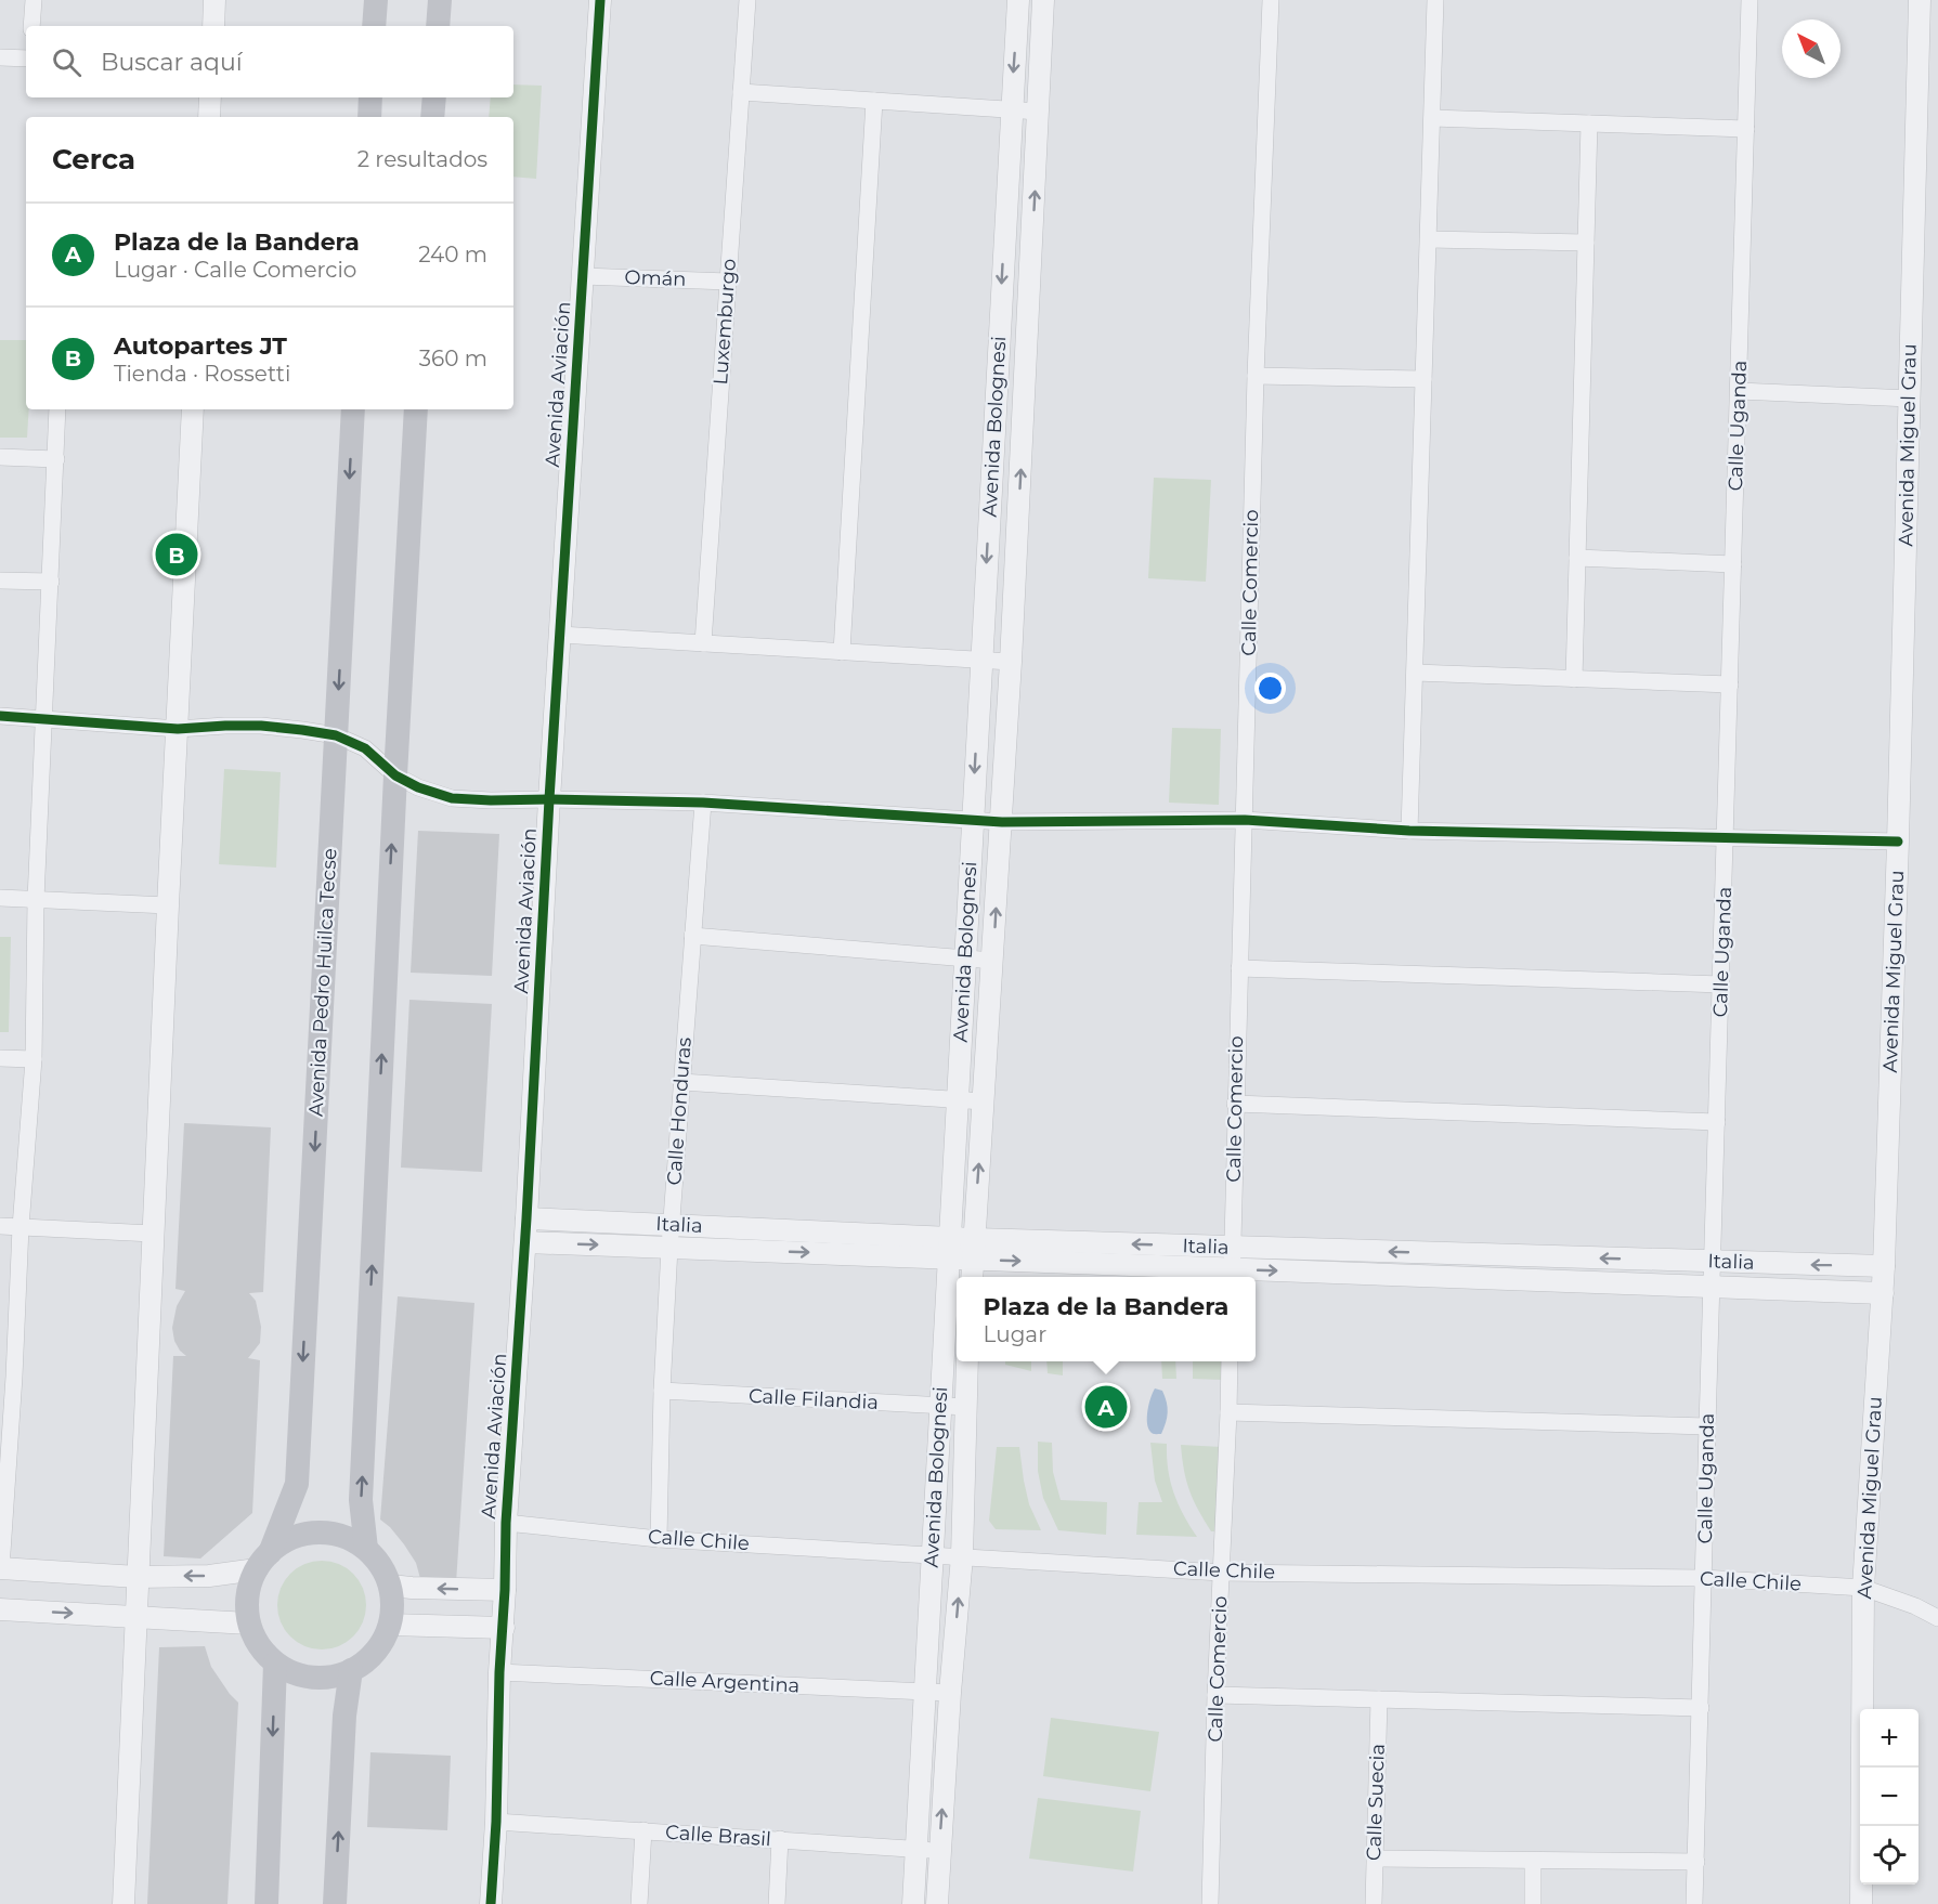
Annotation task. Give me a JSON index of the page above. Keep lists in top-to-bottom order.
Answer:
{
  "streets": {
    "main road": ["Avenida Pedro Huilca Tecse"],
    "street": [
      "Omán",
      "Luxemburgo",
      "Avenida Aviación",
      "Calle Uganda",
      "Avenida Bolognesi",
      "Avenida Miguel Grau",
      "Calle Comercio",
      "Calle Honduras",
      "Italia",
      "Calle Filandia",
      "Calle Chile",
      "Calle Argentina",
      "Calle Suecia",
      "Calle Brasil"
    ]
  },
  "crossings": [
    ["Omán", "Luxemburgo"],
    ["Omán", "Avenida Aviación"],
    ["Avenida Aviación", "Italia"],
    ["Avenida Aviación", "Calle Chile"],
    ["Avenida Aviación", "Calle Argentina"],
    ["Avenida Aviación", "Calle Brasil"],
    ["Calle Uganda", "Italia"],
    ["Calle Uganda", "Calle Chile"],
    ["Avenida Bolognesi", "Italia"],
    ["Avenida Bolognesi", "Calle Filandia"],
    ["Avenida Bolognesi", "Calle Chile"],
    ["Avenida Bolognesi", "Calle Argentina"],
    ["Avenida Bolognesi", "Calle Brasil"],
    ["Avenida Miguel Grau", "Italia"],
    ["Avenida Miguel Grau", "Calle Chile"],
    ["Calle Comercio", "Italia"],
    ["Calle Comercio", "Calle Chile"],
    ["Calle Honduras", "Italia"],
    ["Calle Honduras", "Calle Filandia"],
    ["Calle Honduras", "Calle Chile"]
  ],
  "north": "top left",
  "page": {
    "search": "Buscar aquí",
    "heading": ["Cerca", "2 resultados"],
    "list": [
      {
        "mark": "A",
        "name": "Plaza de la Bandera",
        "note": "Lugar · Calle Comercio",
        "value": "240 m"
      },
      {
        "mark": "B",
        "name": "Autopartes JT",
        "note": "Tienda · Rossetti",
        "value": "360 m"
      }
    ],
    "pins": ["B", "A"],
    "popup": ["Plaza de la Bandera", "Lugar"],
    "map_buttons": ["+", "−"]
  }
}
